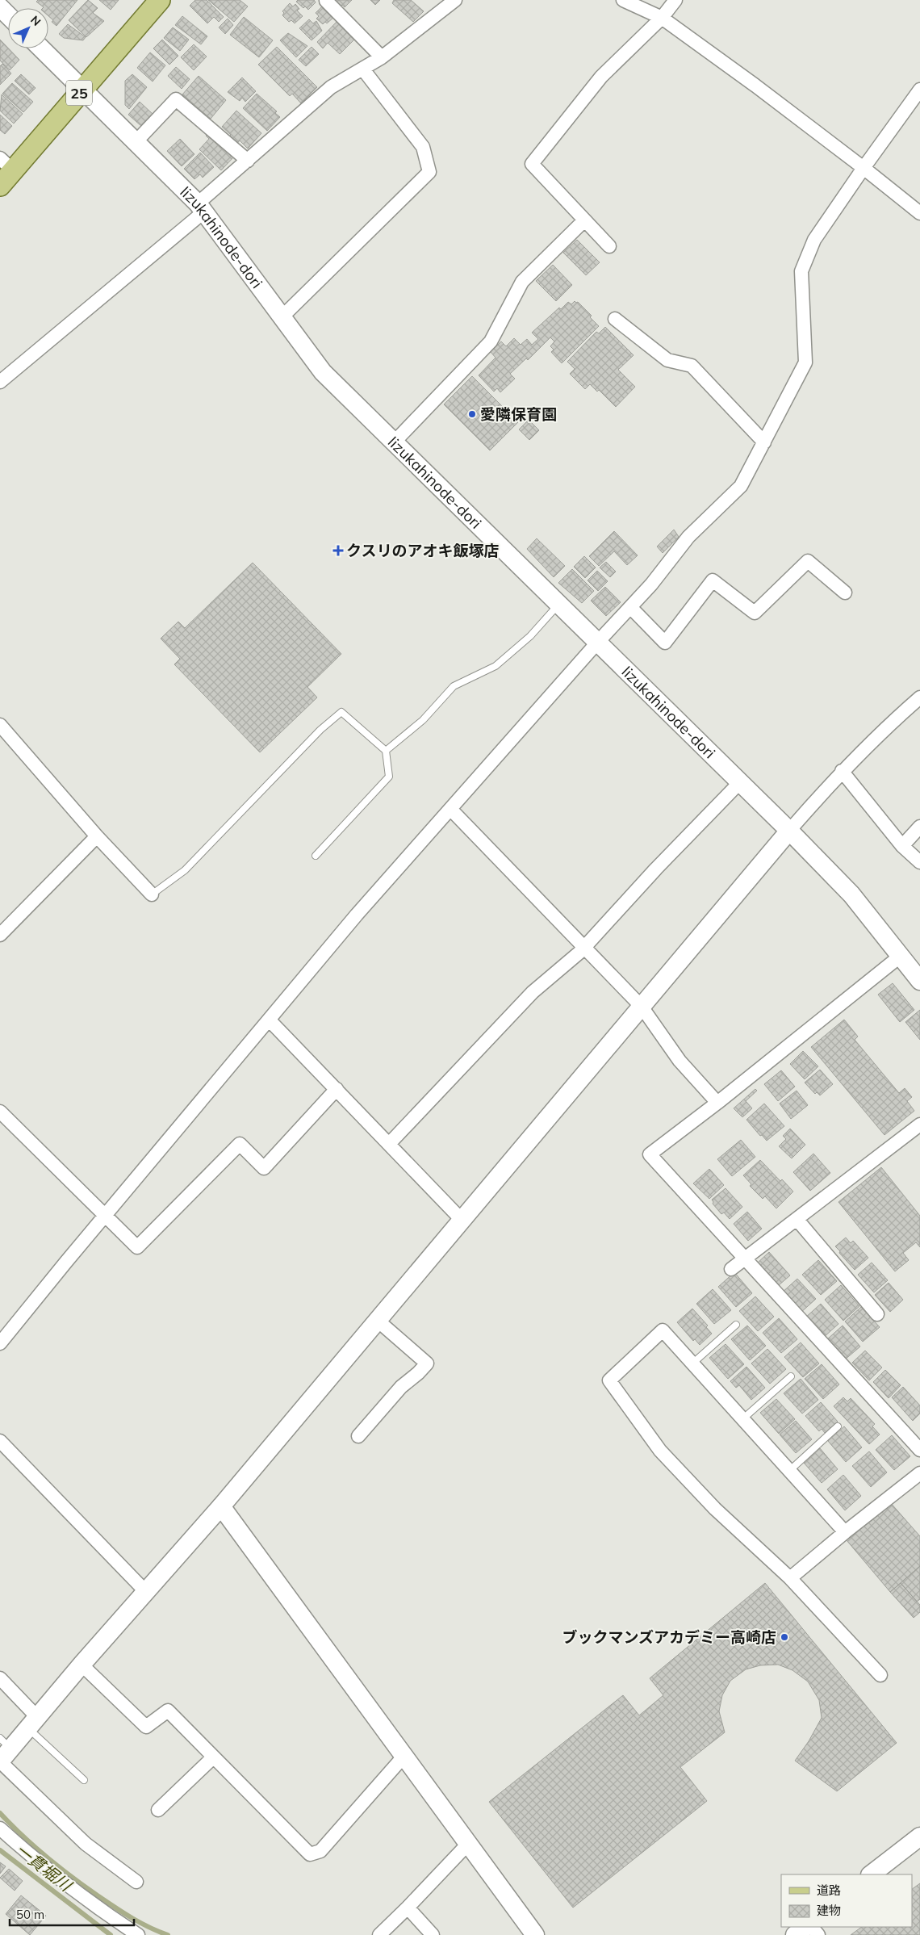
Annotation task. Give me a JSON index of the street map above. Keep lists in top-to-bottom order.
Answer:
{
  "streets": {
    "main road": ["25"],
    "street": ["Iizukahinode-dori"]
  },
  "crossings": [
    ["25", "Iizukahinode-dori"]
  ],
  "water": ["一貫堀川"],
  "places": {
    "other": ["愛隣保育園", "ブックマンズアカデミー高崎店"],
    "health": ["クスリのアオキ飯塚店"]
  },
  "legend": ["道路", "建物"],
  "scale_bar": "50 m",
  "north": "top right"
}
